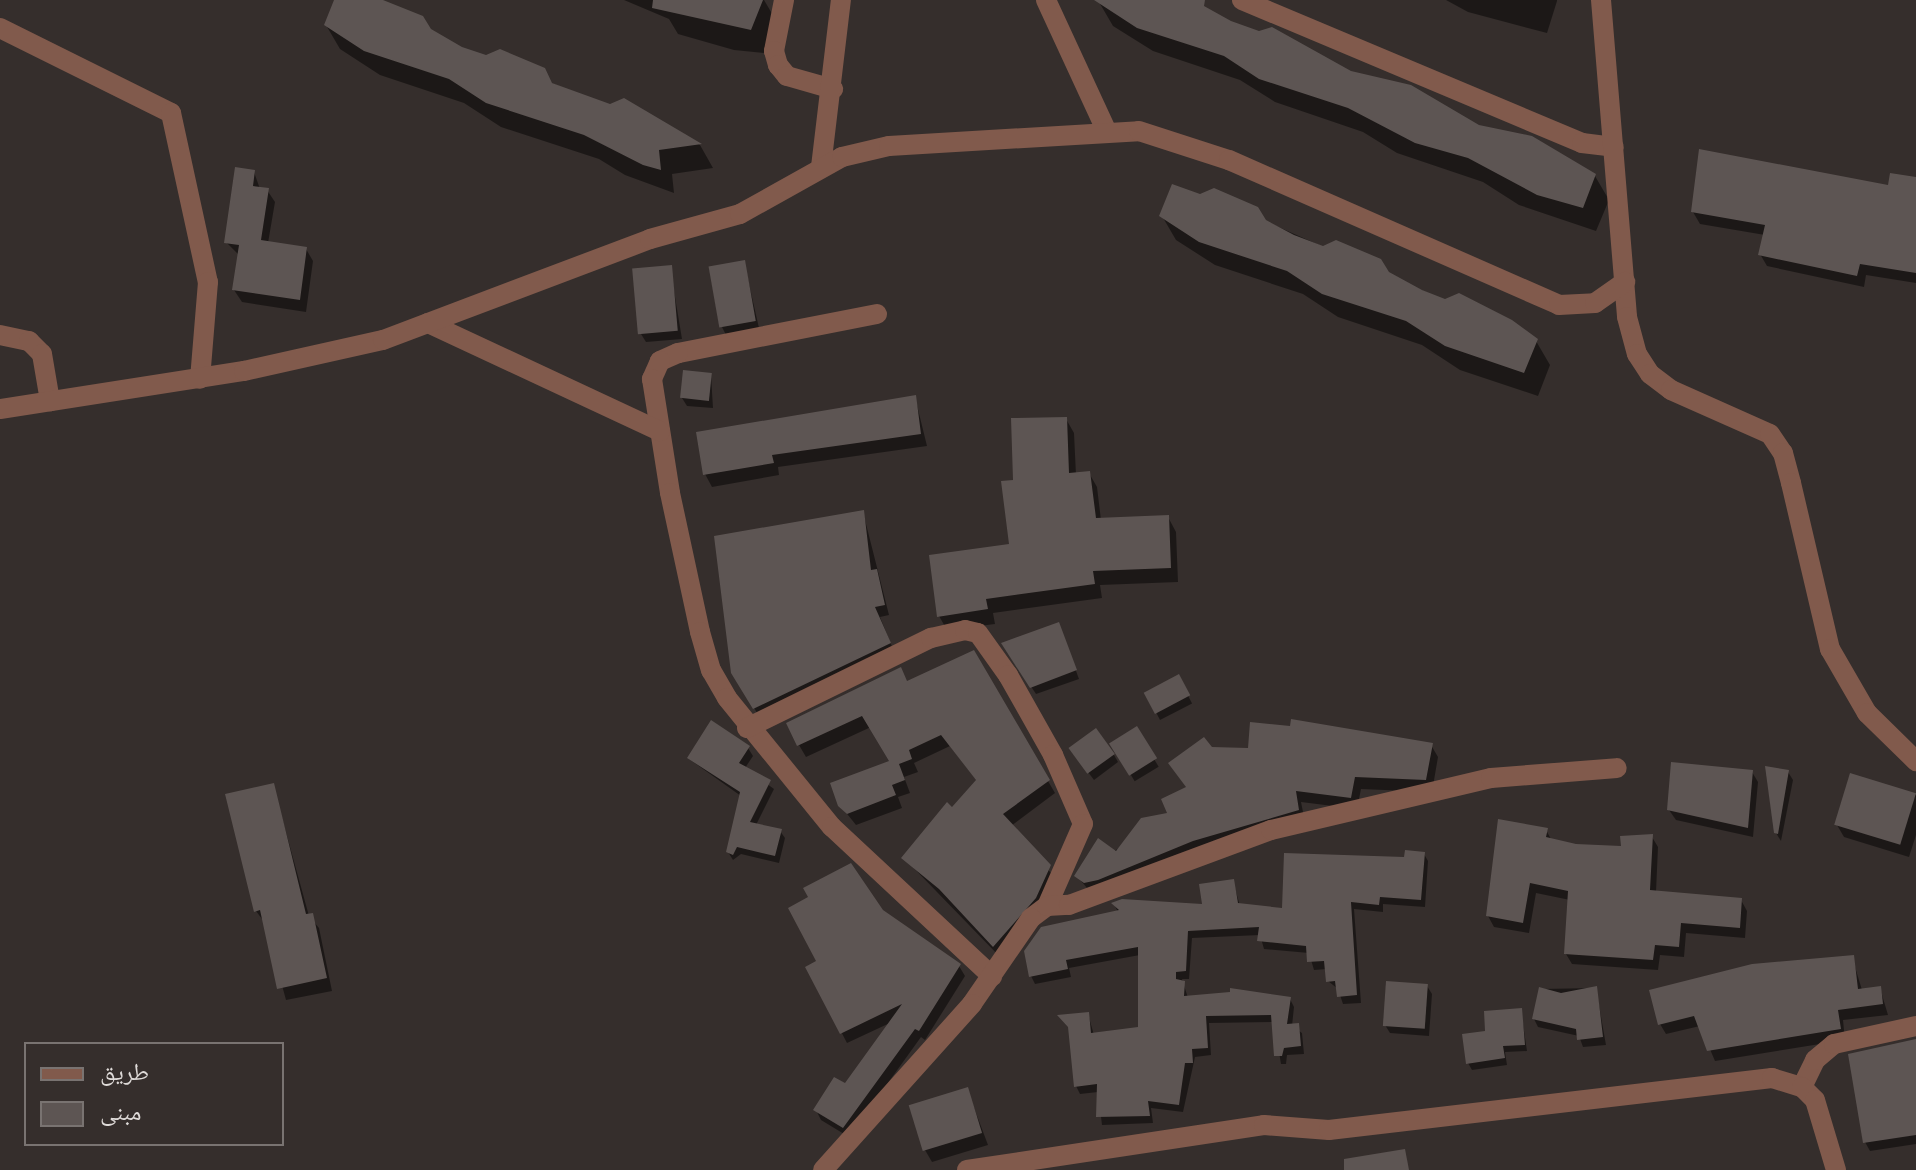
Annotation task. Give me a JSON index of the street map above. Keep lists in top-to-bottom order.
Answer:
{
  "legend": ["طريق", "مبنى"]
}
